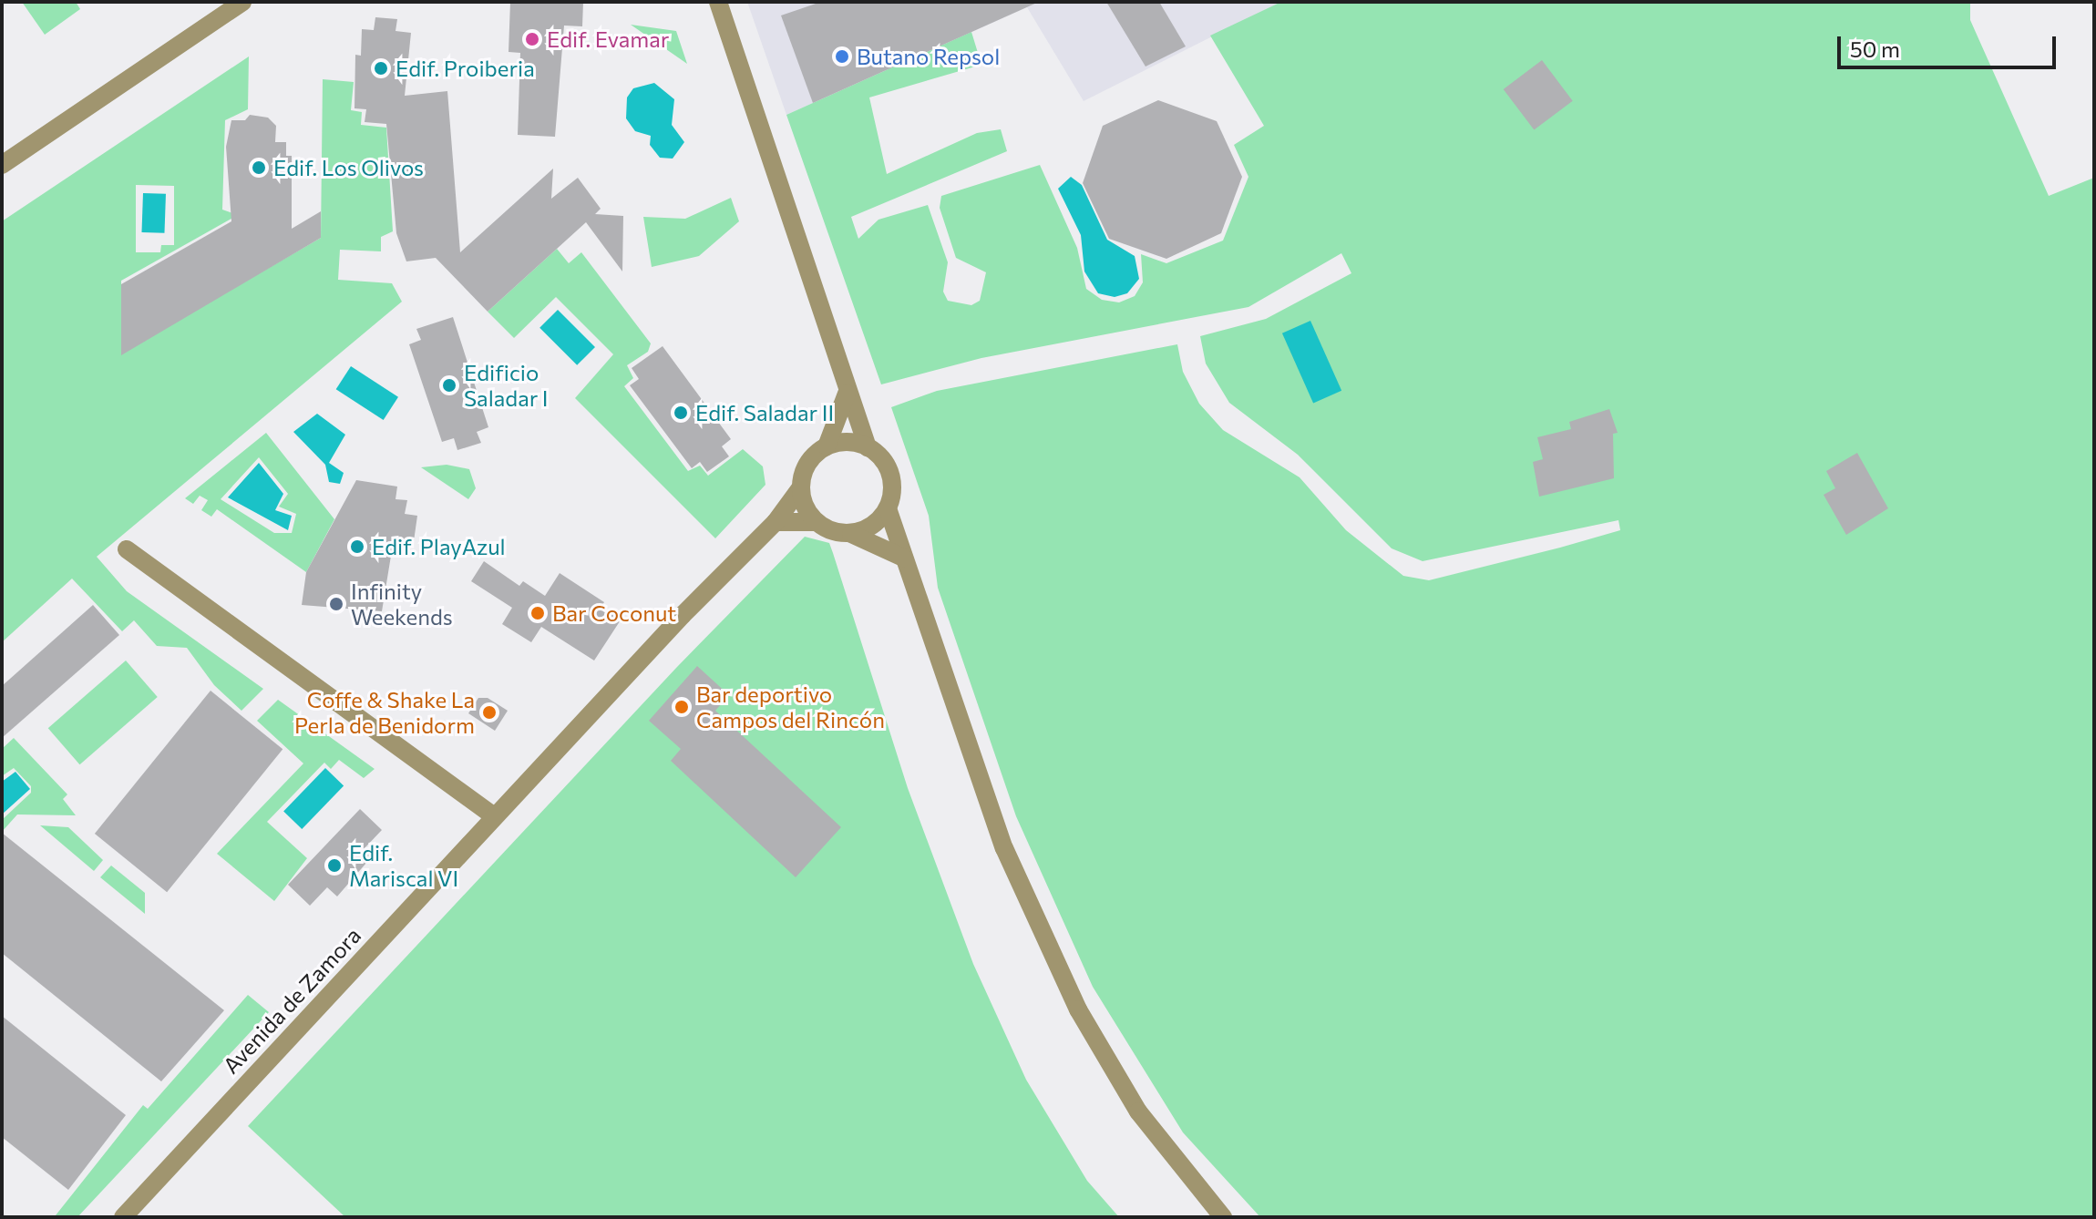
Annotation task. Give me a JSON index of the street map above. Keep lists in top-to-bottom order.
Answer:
{
  "streets": {
    "street": ["Avenida de Zamora"]
  },
  "places": [
    "Edif. Evamar",
    "Butano Repsol",
    "Edif. Proiberia",
    "Edif. Los Olivos",
    "Edificio Saladar I",
    "Edif. Saladar II",
    "Edif. PlayAzul",
    "Infinity Weekends",
    "Bar Coconut",
    "Bar deportivo Campos del Rincón",
    "Coffe & Shake La Perla de Benidorm",
    "Edif. Mariscal VI"
  ],
  "scale_bar": "50 m"
}
